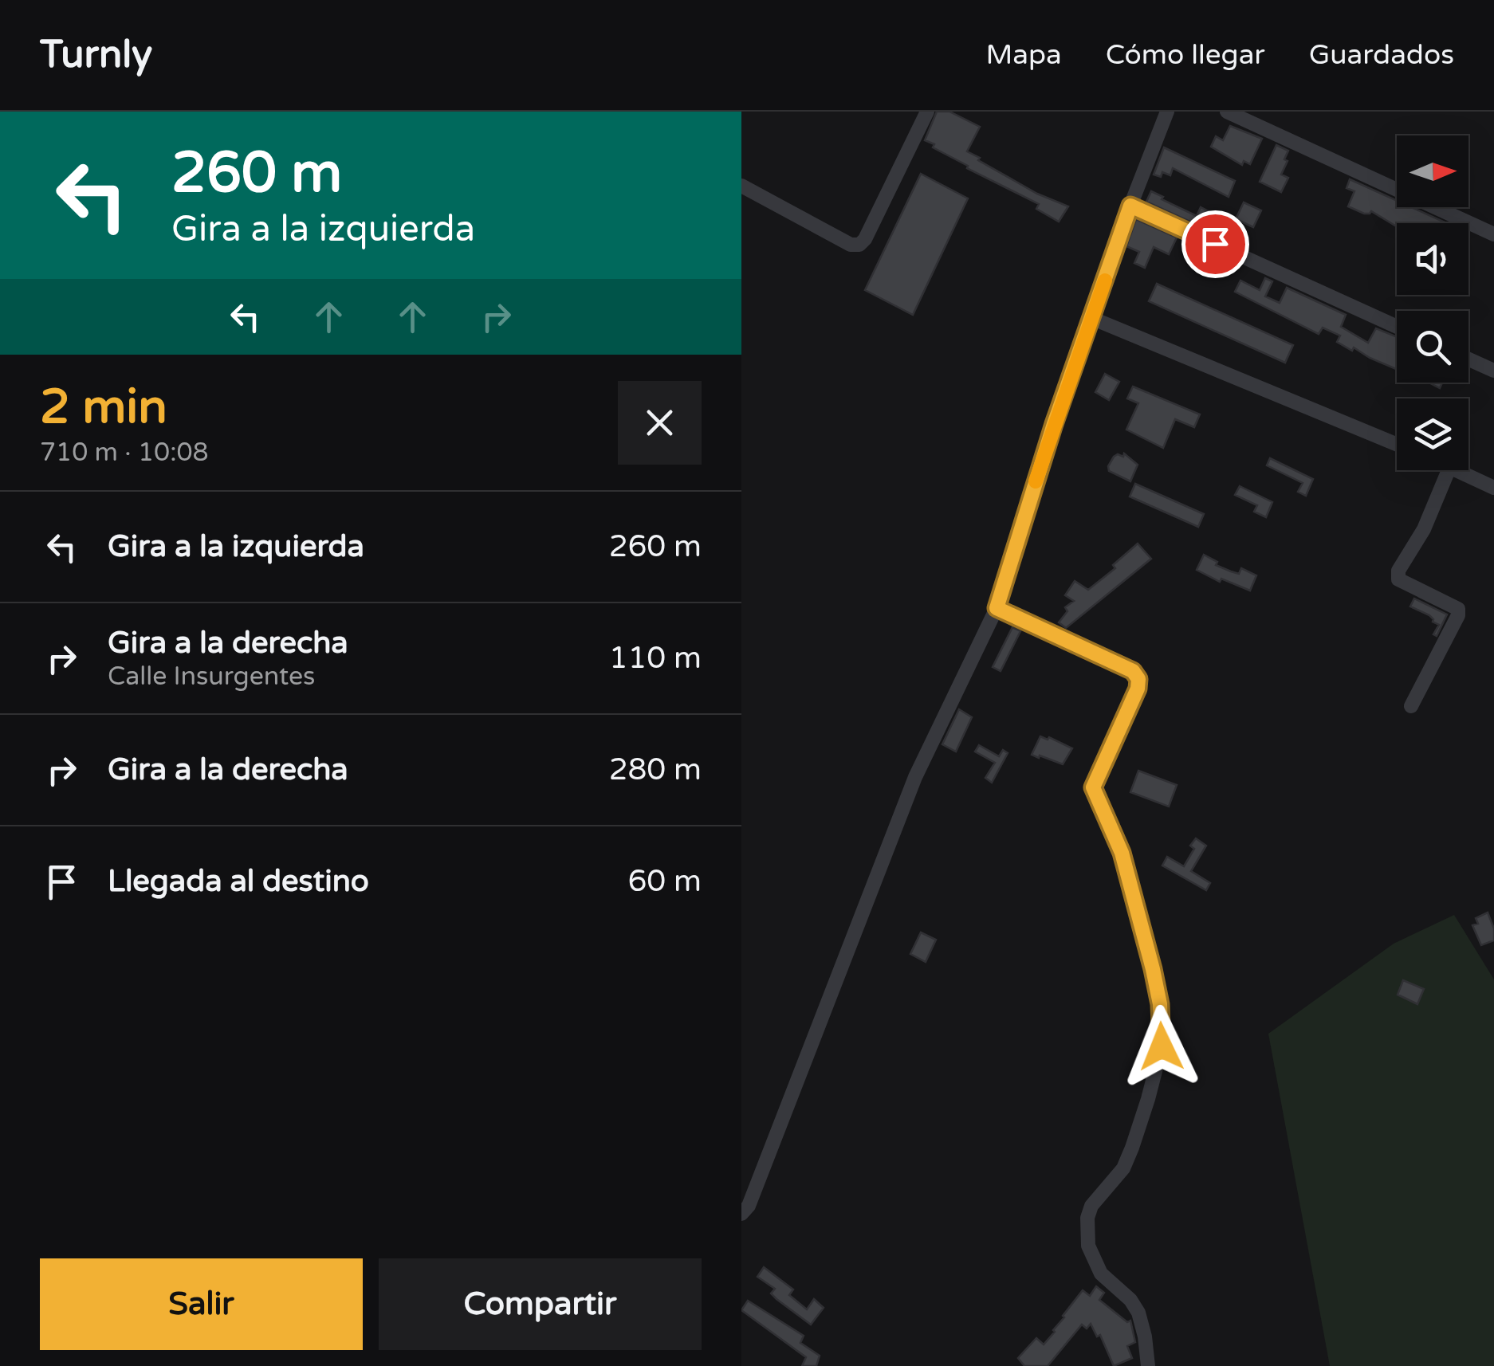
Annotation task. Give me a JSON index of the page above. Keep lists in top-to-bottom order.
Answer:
{
  "north": "right",
  "page": {
    "header": "Turnly",
    "nav": ["Mapa", "Cómo llegar", "Guardados"],
    "turn": ["260 m", "Gira a la izquierda"],
    "heading": ["2 min", "710 m · 10:08"],
    "list": [
      {
        "name": "Gira a la izquierda",
        "value": "260 m"
      },
      {
        "name": "Gira a la derecha",
        "note": "Calle Insurgentes",
        "value": "110 m"
      },
      {
        "name": "Gira a la derecha",
        "value": "280 m"
      },
      {
        "name": "Llegada al destino",
        "value": "60 m"
      }
    ],
    "buttons": ["Salir", "Compartir"]
  }
}
